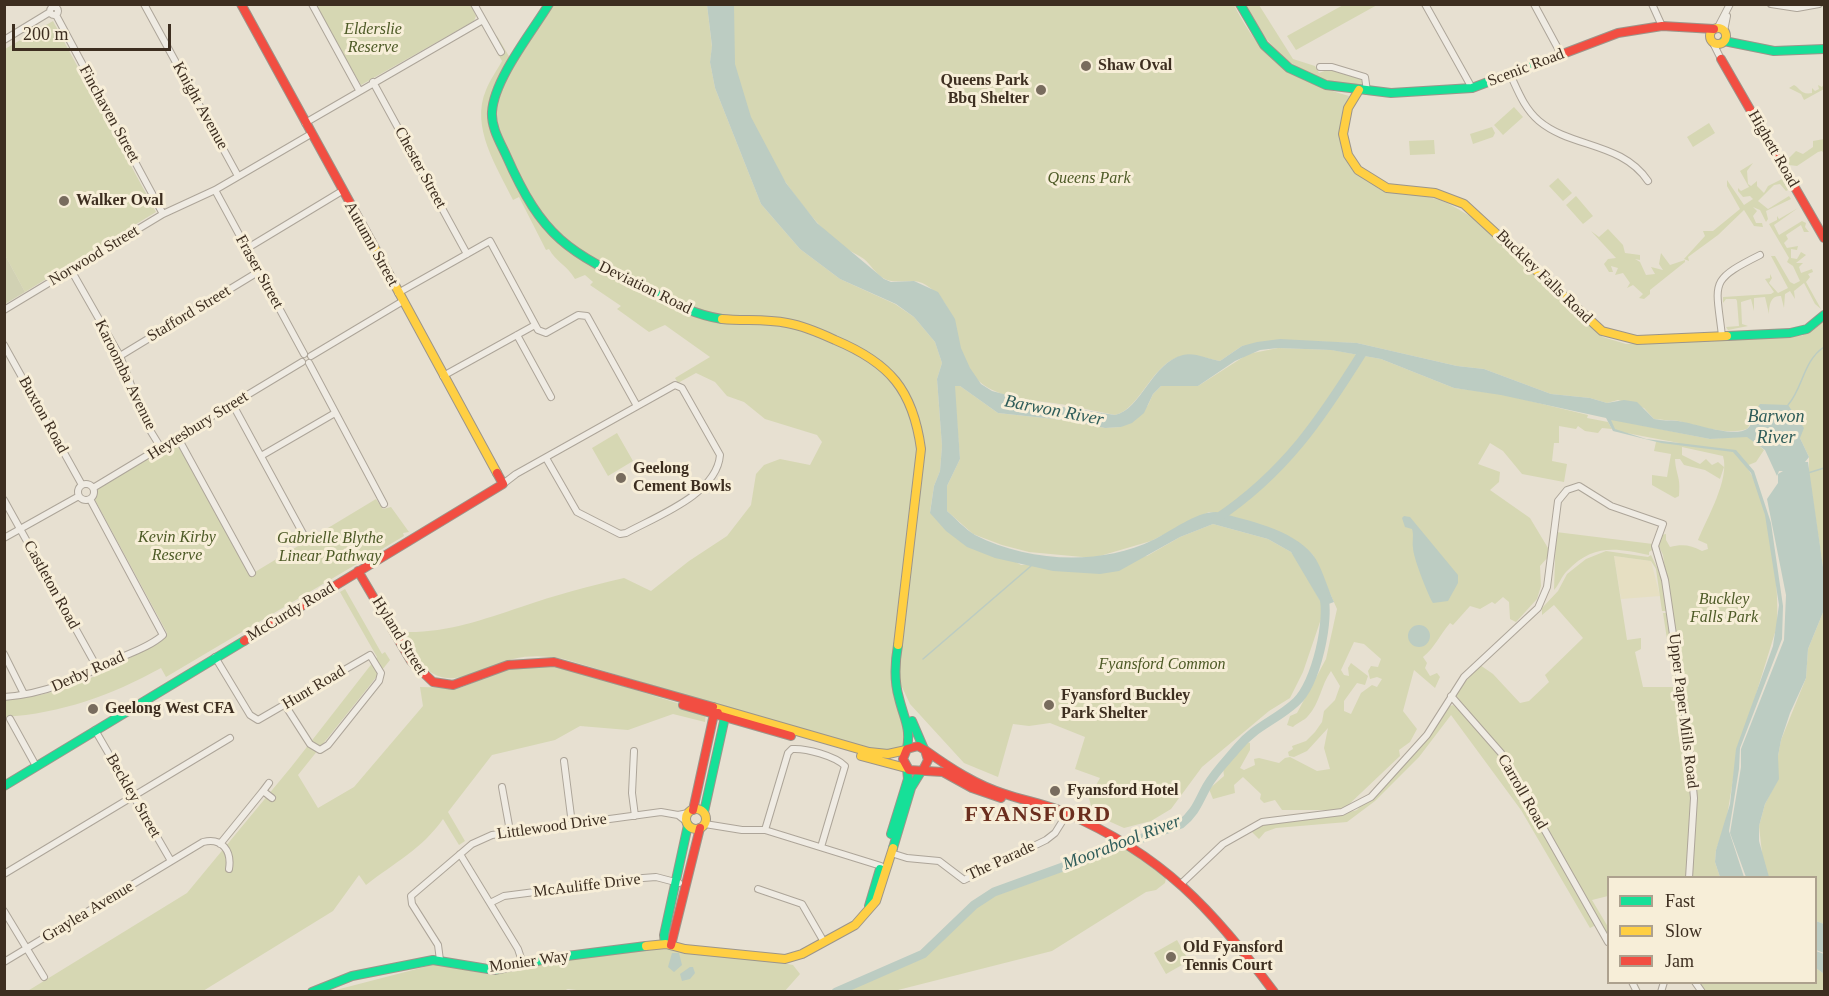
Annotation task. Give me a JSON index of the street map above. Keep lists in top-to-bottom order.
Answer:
{
  "streets": {
    "main road": [
      "Scenic Road",
      "Highett Road",
      "Autumn Street",
      "Buckley Falls Road",
      "Deviation Road",
      "McCurdy Road",
      "Hyland Street",
      "Monier Way"
    ],
    "street": [
      "Knight Avenue",
      "Finchaven Street",
      "Chester Street",
      "Norwood Street",
      "Fraser Street",
      "Stafford Street",
      "Karoomba Avenue",
      "Buxton Road",
      "Heytesbury Street",
      "Castleton Road",
      "Derby Road",
      "Hunt Road",
      "Upper Paper Mills Road",
      "Carroll Road",
      "Beckley Street",
      "Littlewood Drive",
      "The Parade",
      "McAuliffe Drive",
      "Graylea Avenue"
    ]
  },
  "crossings": [
    ["Scenic Road", "Highett Road"],
    ["Scenic Road", "Buckley Falls Road"],
    ["Knight Avenue", "Norwood Street"],
    ["Finchaven Street", "Norwood Street"],
    ["Chester Street", "Heytesbury Street"],
    ["Autumn Street", "Norwood Street"],
    ["Autumn Street", "Heytesbury Street"],
    ["Autumn Street", "McCurdy Road"],
    ["Norwood Street", "Fraser Street"],
    ["Norwood Street", "Karoomba Avenue"],
    ["Fraser Street", "Stafford Street"],
    ["Fraser Street", "Heytesbury Street"],
    ["Deviation Road", "Hyland Street"],
    ["Deviation Road", "Monier Way"],
    ["Stafford Street", "Karoomba Avenue"],
    ["Karoomba Avenue", "Heytesbury Street"],
    ["Buxton Road", "Heytesbury Street"],
    ["Buxton Road", "Derby Road"],
    ["Heytesbury Street", "Derby Road"],
    ["Castleton Road", "Derby Road"],
    ["McCurdy Road", "Hyland Street"],
    ["McCurdy Road", "Hunt Road"],
    ["McCurdy Road", "Beckley Street"],
    ["Hyland Street", "Monier Way"],
    ["Upper Paper Mills Road", "Carroll Road"],
    ["Beckley Street", "Graylea Avenue"],
    ["Littlewood Drive", "Monier Way"],
    ["The Parade", "Monier Way"]
  ],
  "districts": ["FYANSFORD"],
  "water": ["Barwon River", "Moorabool River"],
  "parks": [
    "Elderslie Reserve",
    "Queens Park",
    "Kevin Kirby Reserve",
    "Gabrielle Blythe Linear Pathway",
    "Buckley Falls Park",
    "Fyansford Common"
  ],
  "places": [
    "Shaw Oval",
    "Queens Park Bbq Shelter",
    "Walker Oval",
    "Geelong Cement Bowls",
    "Fyansford Buckley Park Shelter",
    "Geelong West CFA",
    "Fyansford Hotel",
    "Old Fyansford Tennis Court"
  ],
  "legend": ["Fast", "Slow", "Jam"],
  "scale_bar": "200 m"
}
